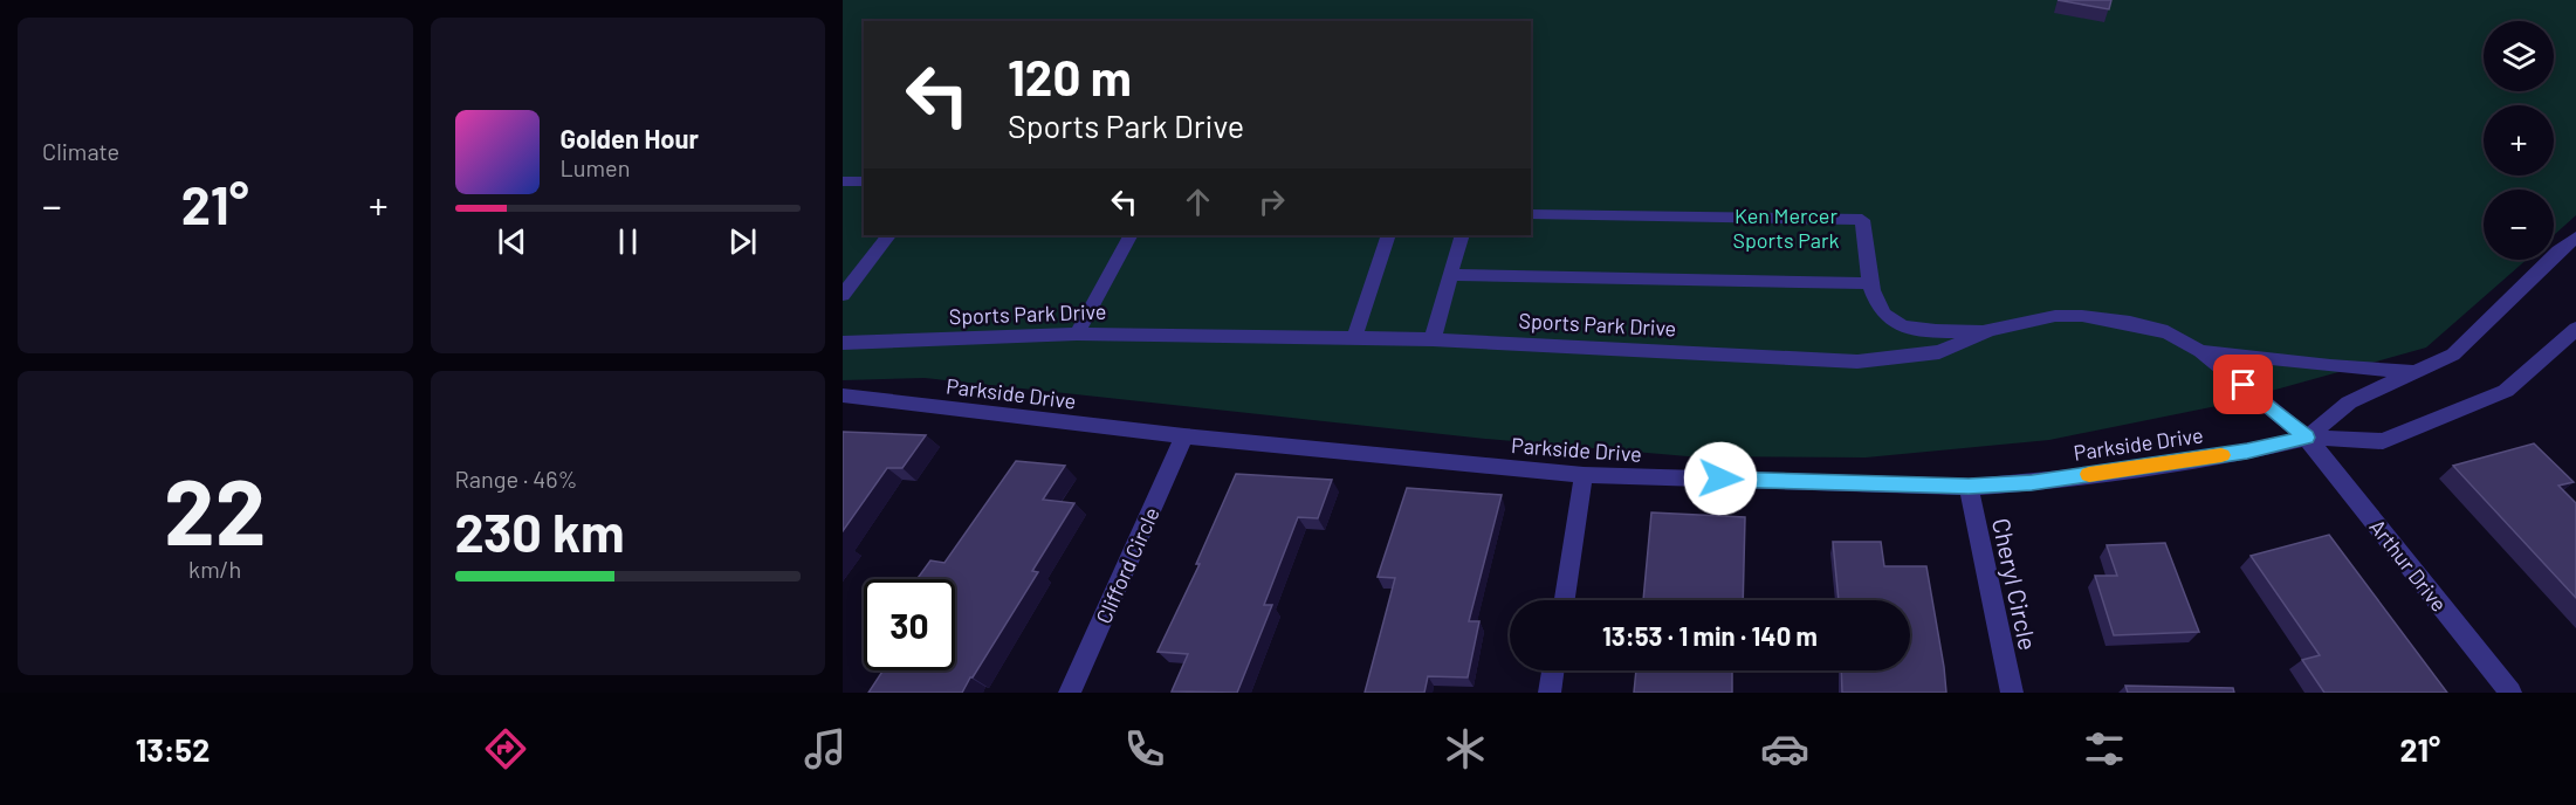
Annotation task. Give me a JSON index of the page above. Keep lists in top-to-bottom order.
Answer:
{
  "streets": {
    "street": [
      "Sports Park Drive",
      "Parkside Drive",
      "Clifford Circle",
      "Arthur Drive",
      "Cheryl Circle"
    ]
  },
  "crossings": [
    ["Sports Park Drive", "Parkside Drive"],
    ["Sports Park Drive", "Arthur Drive"],
    ["Parkside Drive", "Clifford Circle"],
    ["Parkside Drive", "Arthur Drive"],
    ["Parkside Drive", "Cheryl Circle"]
  ],
  "parks": ["Ken Mercer Sports Park"],
  "page": {
    "tile": [
      "Climate",
      ["22", "km/h"],
      ["Range · 46%", "230 km"]
    ],
    "map_buttons": ["+", "−"],
    "turn": ["120 m", "Sports Park Drive"],
    "song": ["Golden Hour", "Lumen"],
    "heat": ["−", "21°", "+"],
    "limit": "30",
    "trip": "13:53 · 1 min · 140 m",
    "tabs": ["13:52", "21°"]
  }
}
